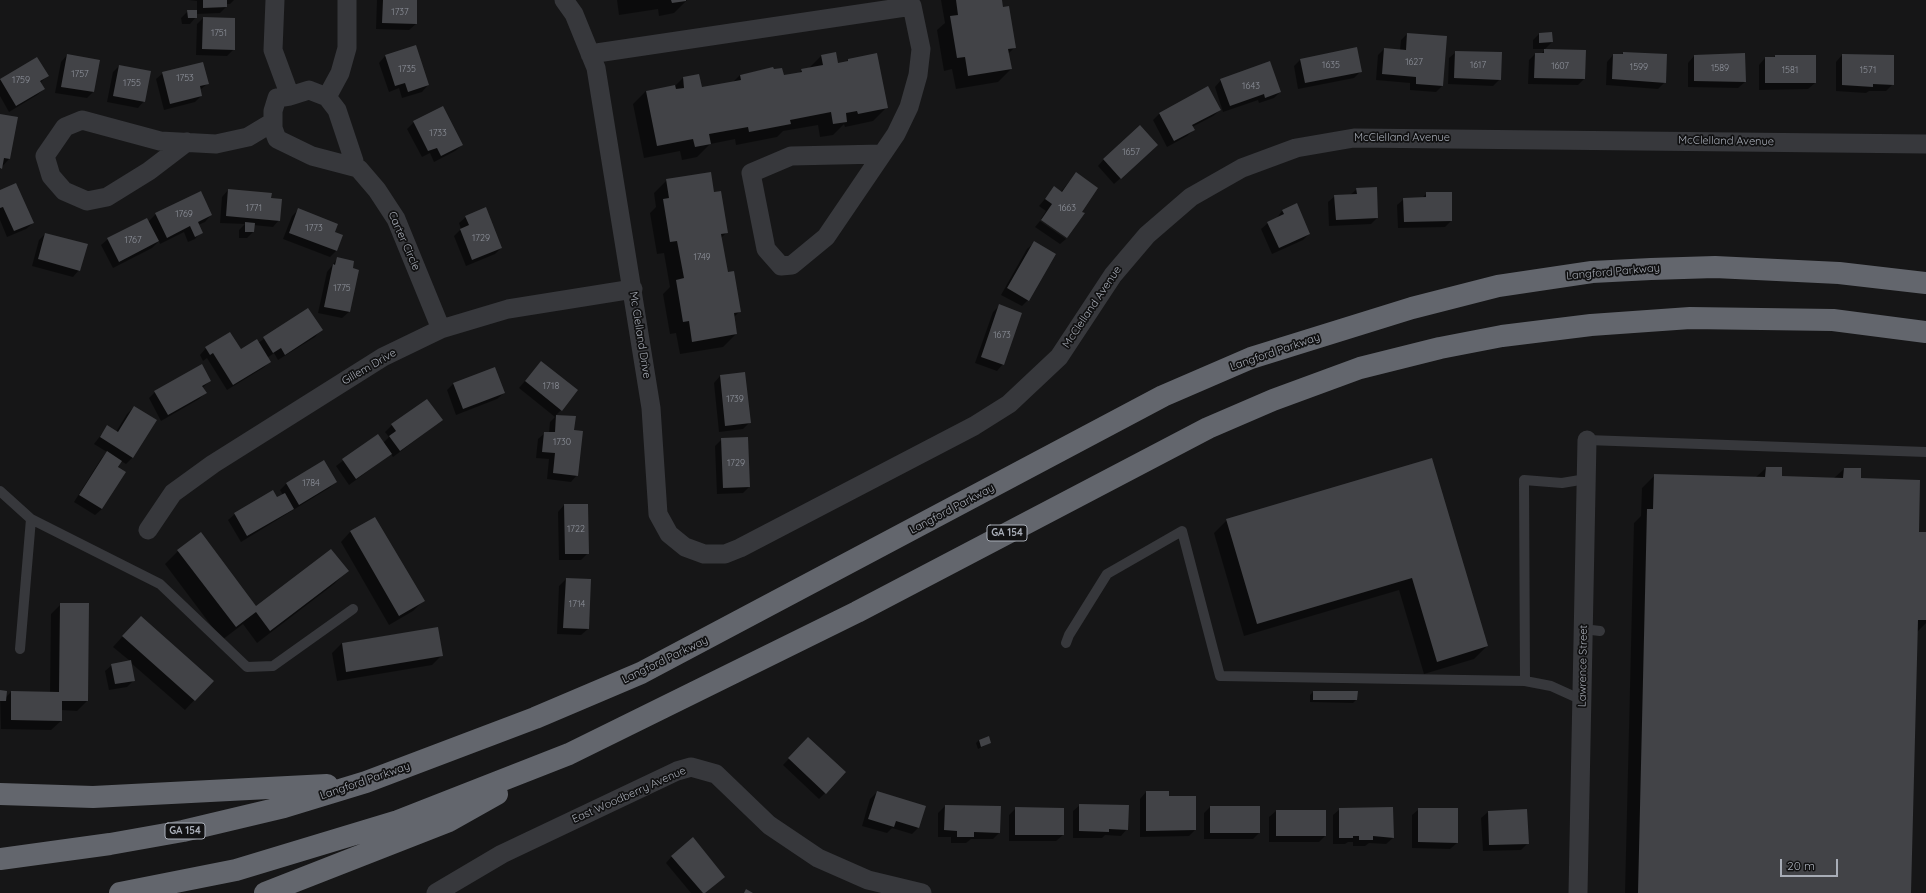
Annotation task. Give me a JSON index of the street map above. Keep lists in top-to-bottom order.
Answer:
{
  "streets": {
    "highway": ["Langford Parkway", "GA 154"],
    "street": [
      "McClelland Avenue",
      "Carter Circle",
      "Mc Clelland Drive",
      "Gillem Drive",
      "Lawrence Street",
      "East Woodberry Avenue"
    ]
  },
  "crossings": [
    ["McClelland Avenue", "Mc Clelland Drive"],
    ["Carter Circle", "Gillem Drive"],
    ["Mc Clelland Drive", "Gillem Drive"]
  ],
  "house_numbers": [
    "1737",
    "1751",
    "1627",
    "1635",
    "1617",
    "1607",
    "1599",
    "1589",
    "1735",
    "1581",
    "1571",
    "1757",
    "1753",
    "1759",
    "1755",
    "1643",
    "1733",
    "1657",
    "1771",
    "1663",
    "1769",
    "1773",
    "1729",
    "1767",
    "1749",
    "1775",
    "1673",
    "1718",
    "1739",
    "1730",
    "1729",
    "1784",
    "1722",
    "1714"
  ],
  "scale_bar": "20 m"
}
